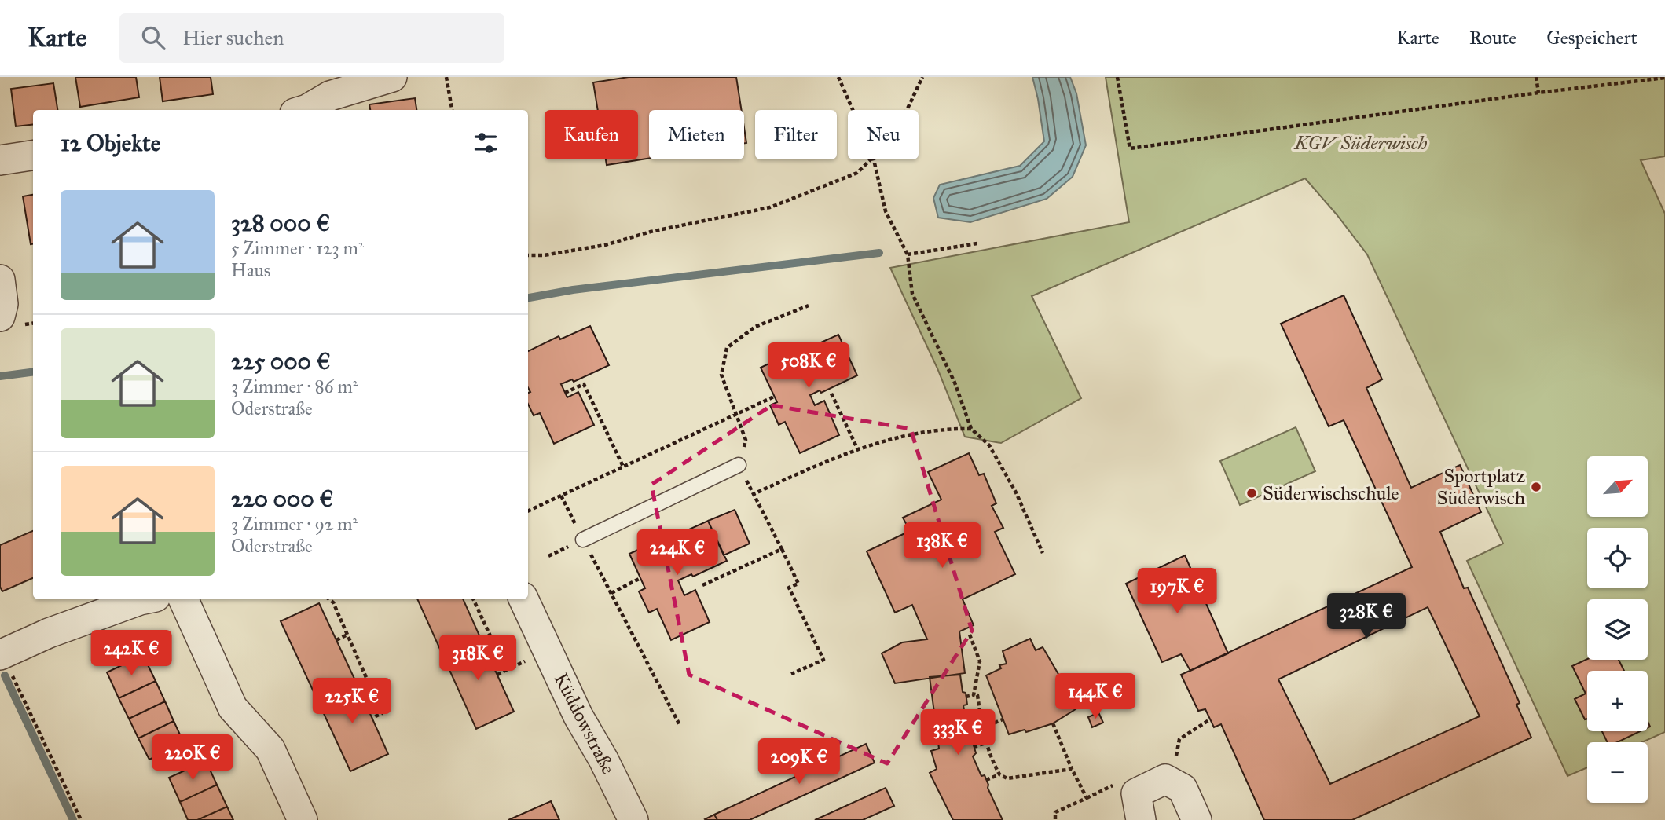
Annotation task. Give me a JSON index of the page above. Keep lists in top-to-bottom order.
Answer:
{
  "streets": {
    "street": ["Küddowstraße"]
  },
  "parks": ["KGV Süderwisch"],
  "places": ["Sportplatz Süderwisch", "Süderwischschule"],
  "north": "top right",
  "page": {
    "header": "Karte",
    "search": "Hier suchen",
    "nav": ["Karte", "Route", "Gespeichert"],
    "chip": [
      "Kaufen",
      "Mieten",
      "Filter",
      "Neu"
    ],
    "heading": "12 Objekte",
    "list": [
      {
        "name": "328 000 €",
        "note": "5 Zimmer · 123 m² · Haus"
      },
      {
        "name": "225 000 €",
        "note": "3 Zimmer · 86 m² · Oderstraße"
      },
      {
        "name": "220 000 €",
        "note": "3 Zimmer · 92 m² · Oderstraße"
      }
    ],
    "price": [
      "508K €",
      "138K €",
      "224K €",
      "197K €",
      "328K €",
      "242K €",
      "318K €",
      "144K €",
      "225K €",
      "333K €",
      "220K €",
      "209K €"
    ],
    "map_buttons": ["+", "−"]
  }
}
